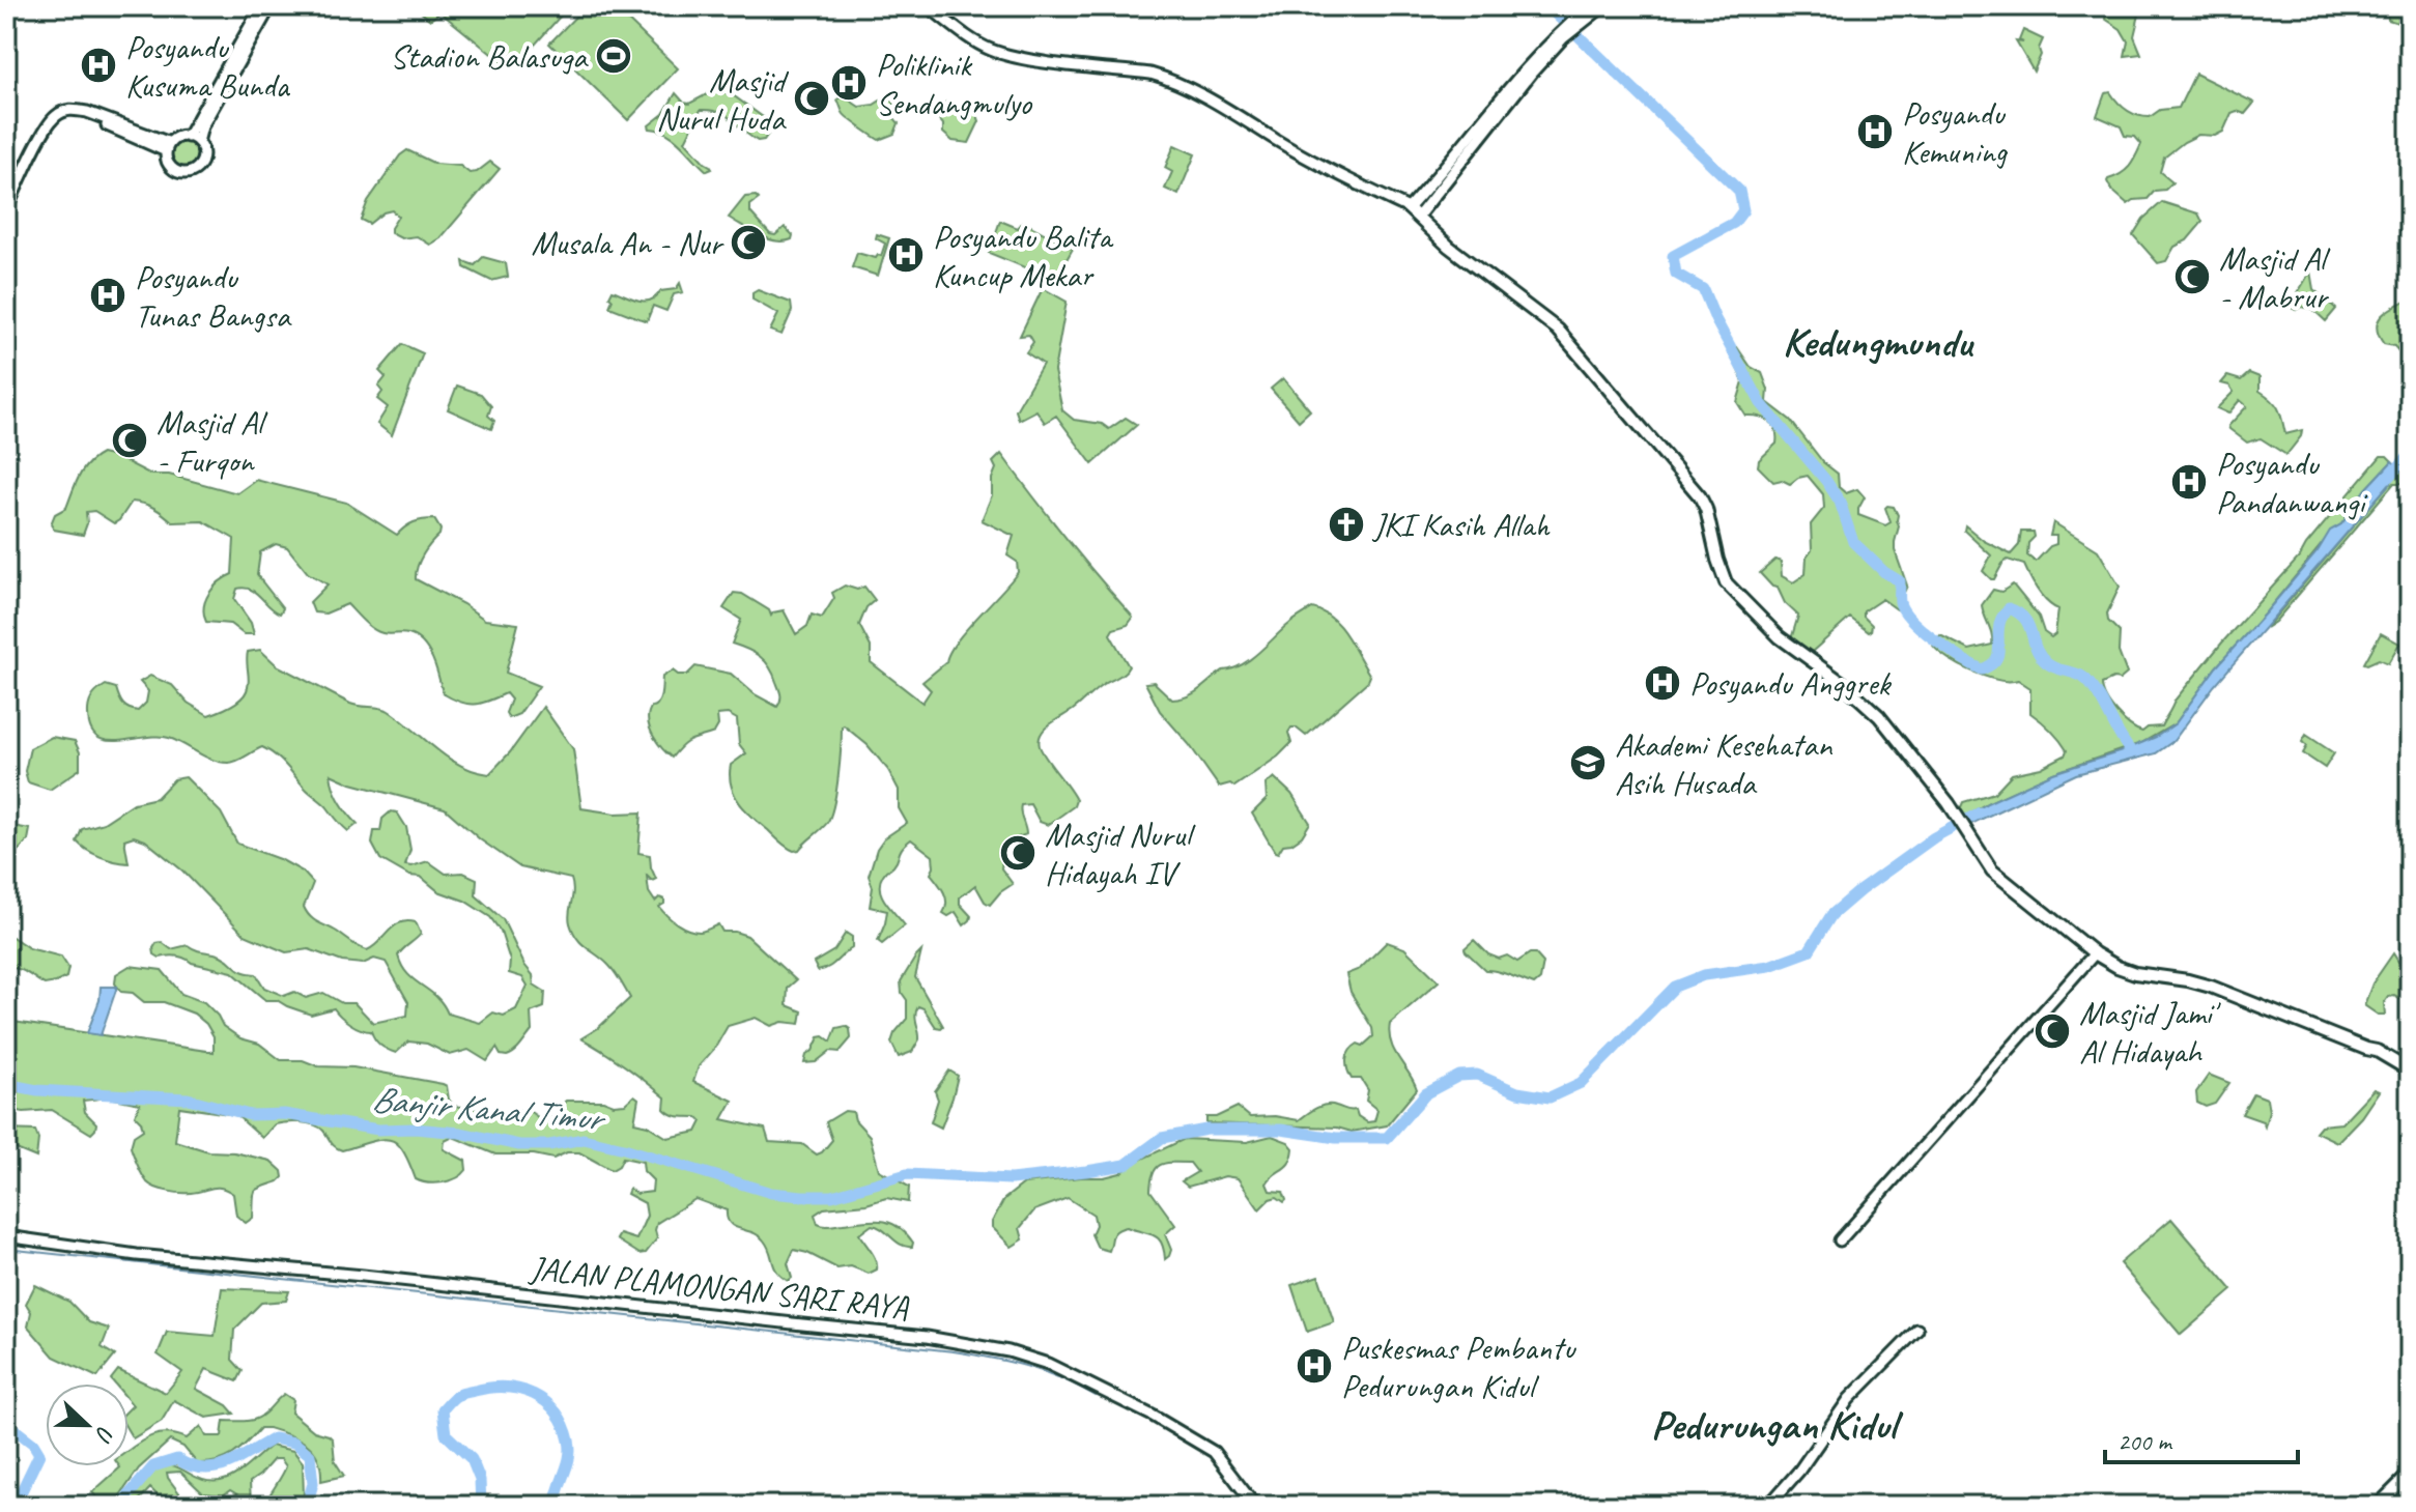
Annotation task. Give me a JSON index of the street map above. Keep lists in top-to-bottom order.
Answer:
{
  "streets": {
    "street": ["JALAN PLAMONGAN SARI RAYA"]
  },
  "districts": ["Kedungmundu", "Pedurungan Kidul"],
  "water": ["Banjir Kanal Timur"],
  "places": {
    "sports": ["Stadion Balasuga"],
    "hospital": [
      "Posyandu Kusuma Bunda",
      "Poliklinik Sendangmulyo",
      "Posyandu Kemuning",
      "Posyandu Balita Kuncup Mekar",
      "Posyandu Tunas Bangsa",
      "Posyandu Pandanwangi",
      "Posyandu Anggrek",
      "Puskesmas Pembantu Pedurungan Kidul"
    ],
    "mosque": [
      "Masjid Nurul Huda",
      "Musala An - Nur",
      "Masjid Al - Mabrur",
      "Masjid Al - Furqon",
      "Masjid Nurul Hidayah IV",
      "Masjid Jami' Al Hidayah"
    ],
    "church": ["JKI Kasih Allah"],
    "school or university": ["Akademi Kesehatan Asih Husada"]
  },
  "scale_bar": "200 m",
  "north": "right"
}
